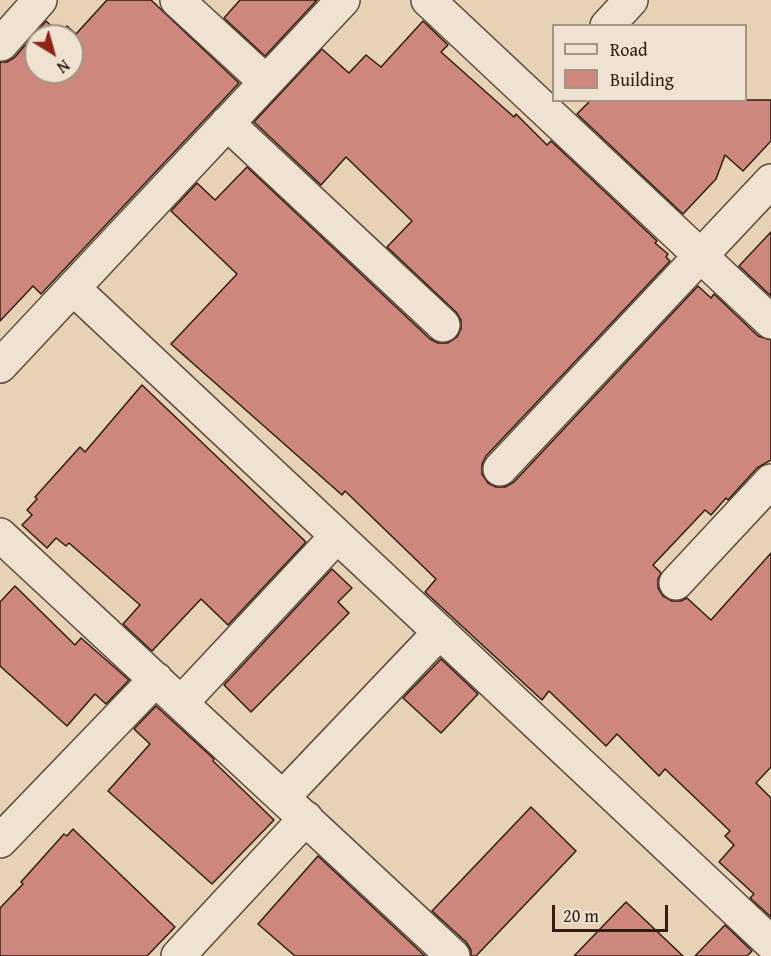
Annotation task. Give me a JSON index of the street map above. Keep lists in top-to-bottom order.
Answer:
{
  "legend": ["Road", "Building"],
  "scale_bar": "20 m",
  "north": "bottom right"
}
